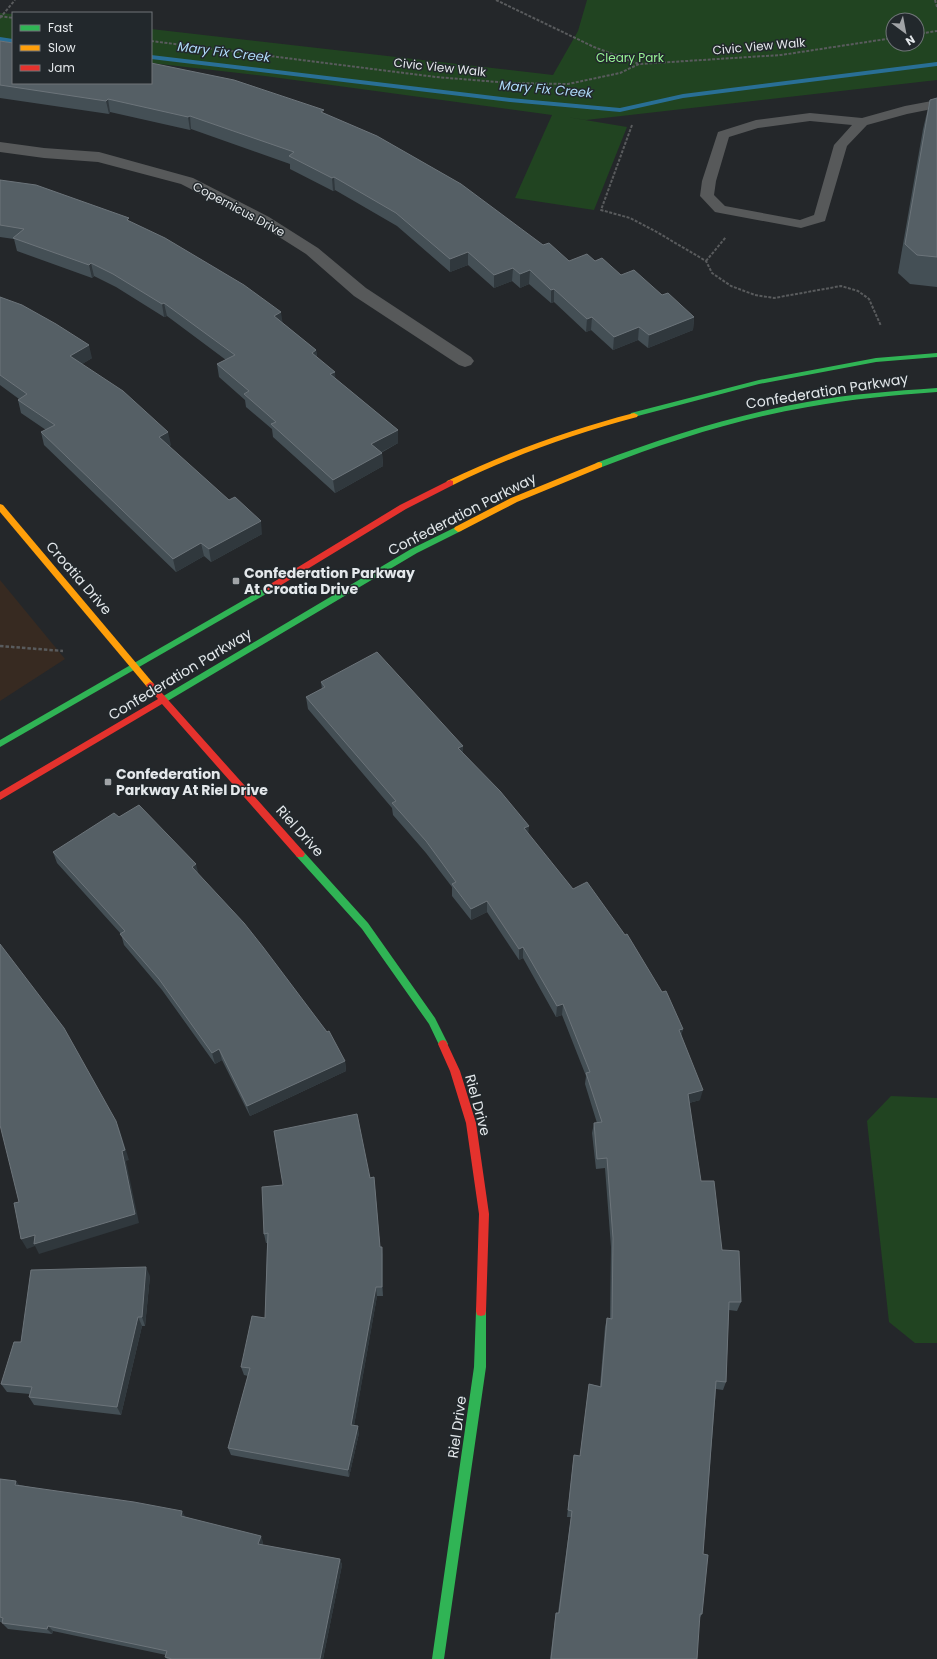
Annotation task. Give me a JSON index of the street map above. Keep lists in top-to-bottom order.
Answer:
{
  "streets": {
    "street": [
      "Copernicus Drive",
      "Confederation Parkway",
      "Croatia Drive",
      "Riel Drive"
    ],
    "path": ["Civic View Walk"]
  },
  "crossings": [
    ["Confederation Parkway", "Croatia Drive"],
    ["Confederation Parkway", "Riel Drive"],
    ["Croatia Drive", "Riel Drive"]
  ],
  "water": ["Mary Fix Creek"],
  "parks": ["Cleary Park"],
  "places": {
    "transit": ["Confederation Parkway At Croatia Drive", "Confederation Parkway At Riel Drive"]
  },
  "legend": ["Fast", "Slow", "Jam"],
  "north": "bottom right"
}
